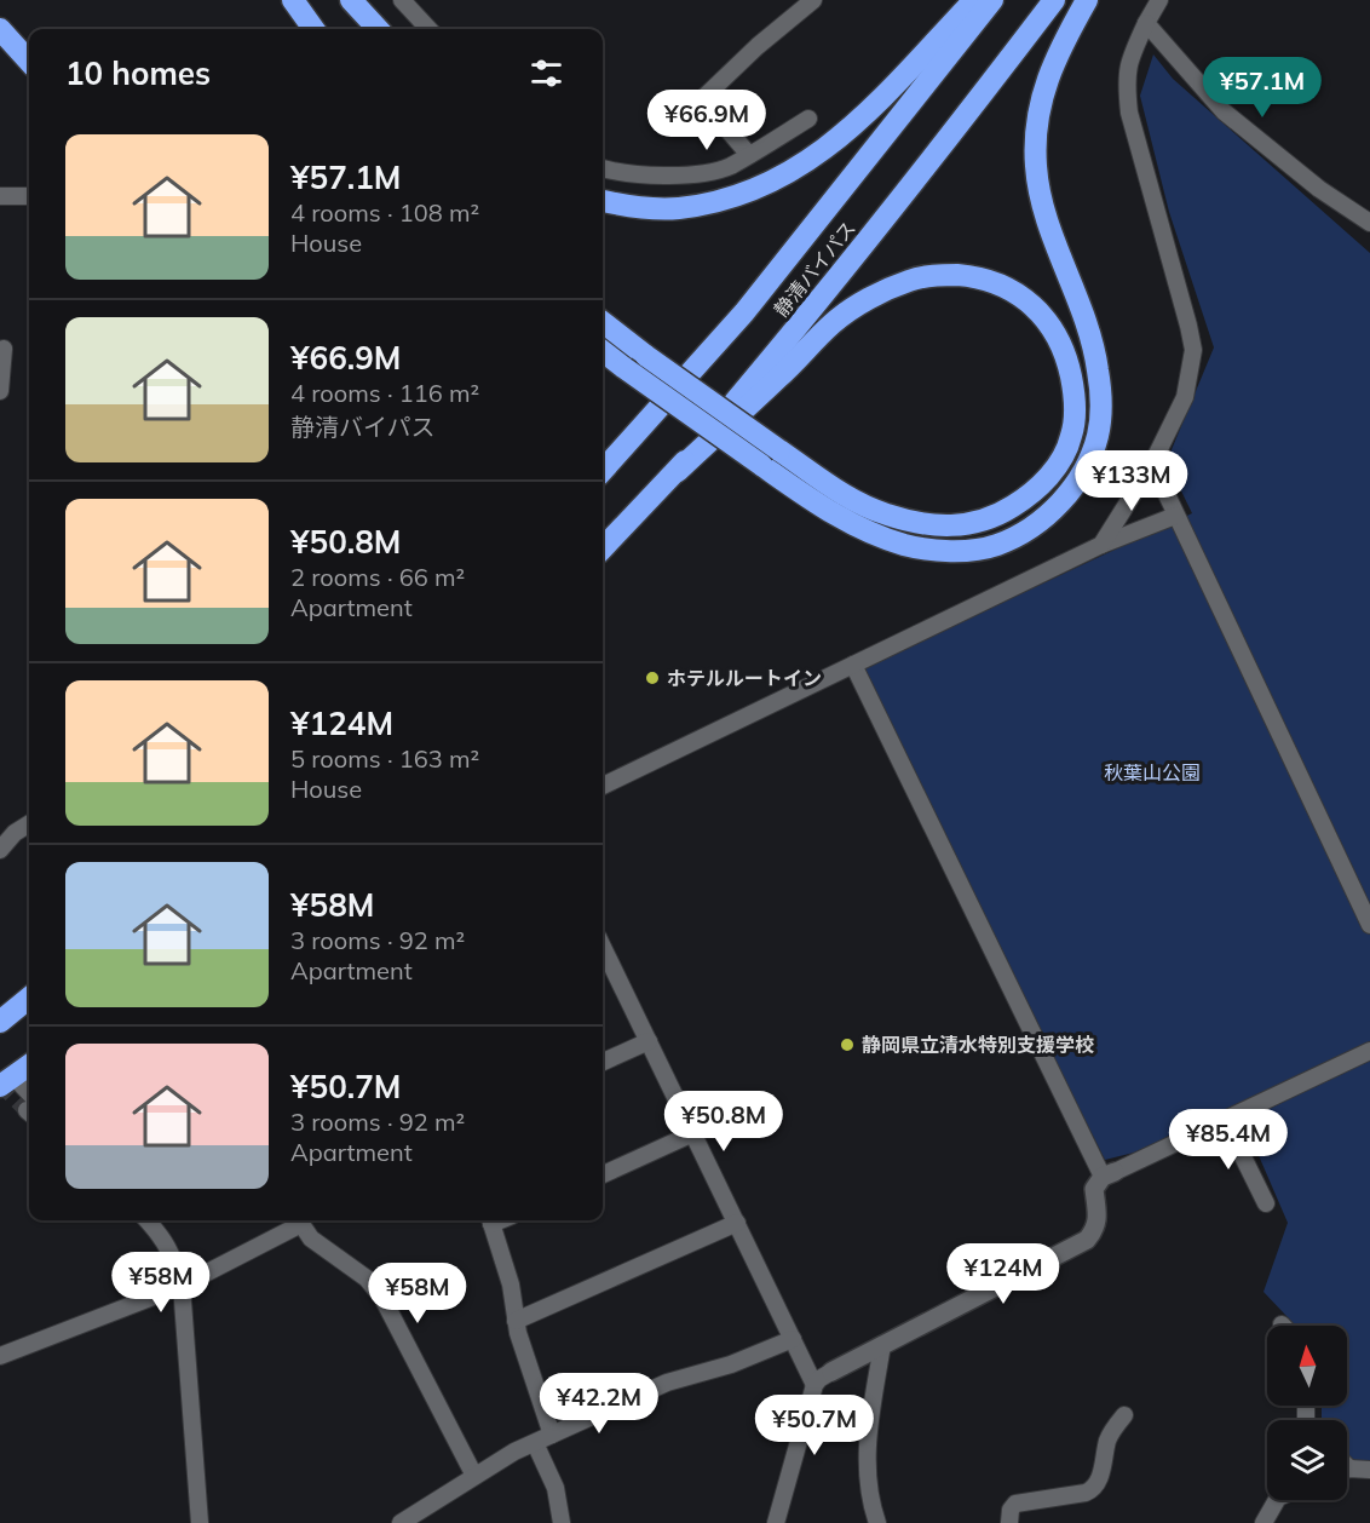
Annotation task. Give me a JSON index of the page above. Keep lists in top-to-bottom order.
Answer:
{
  "streets": {
    "highway": ["静清バイパス"]
  },
  "parks": ["秋葉山公園"],
  "places": ["ホテルルートイン", "静岡県立清水特別支援学校"],
  "north": "top",
  "page": {
    "heading": "10 homes",
    "price": [
      "¥57.1M",
      "¥66.9M",
      "¥133M",
      "¥50.8M",
      "¥85.4M",
      "¥124M",
      "¥58M",
      "¥58M",
      "¥42.2M",
      "¥50.7M"
    ],
    "list": [
      {
        "name": "¥57.1M",
        "note": "4 rooms · 108 m² · House"
      },
      {
        "name": "¥66.9M",
        "note": "4 rooms · 116 m² · 静清バイパス"
      },
      {
        "name": "¥50.8M",
        "note": "2 rooms · 66 m² · Apartment"
      },
      {
        "name": "¥124M",
        "note": "5 rooms · 163 m² · House"
      },
      {
        "name": "¥58M",
        "note": "3 rooms · 92 m² · Apartment"
      },
      {
        "name": "¥50.7M",
        "note": "3 rooms · 92 m² · Apartment"
      }
    ]
  }
}
